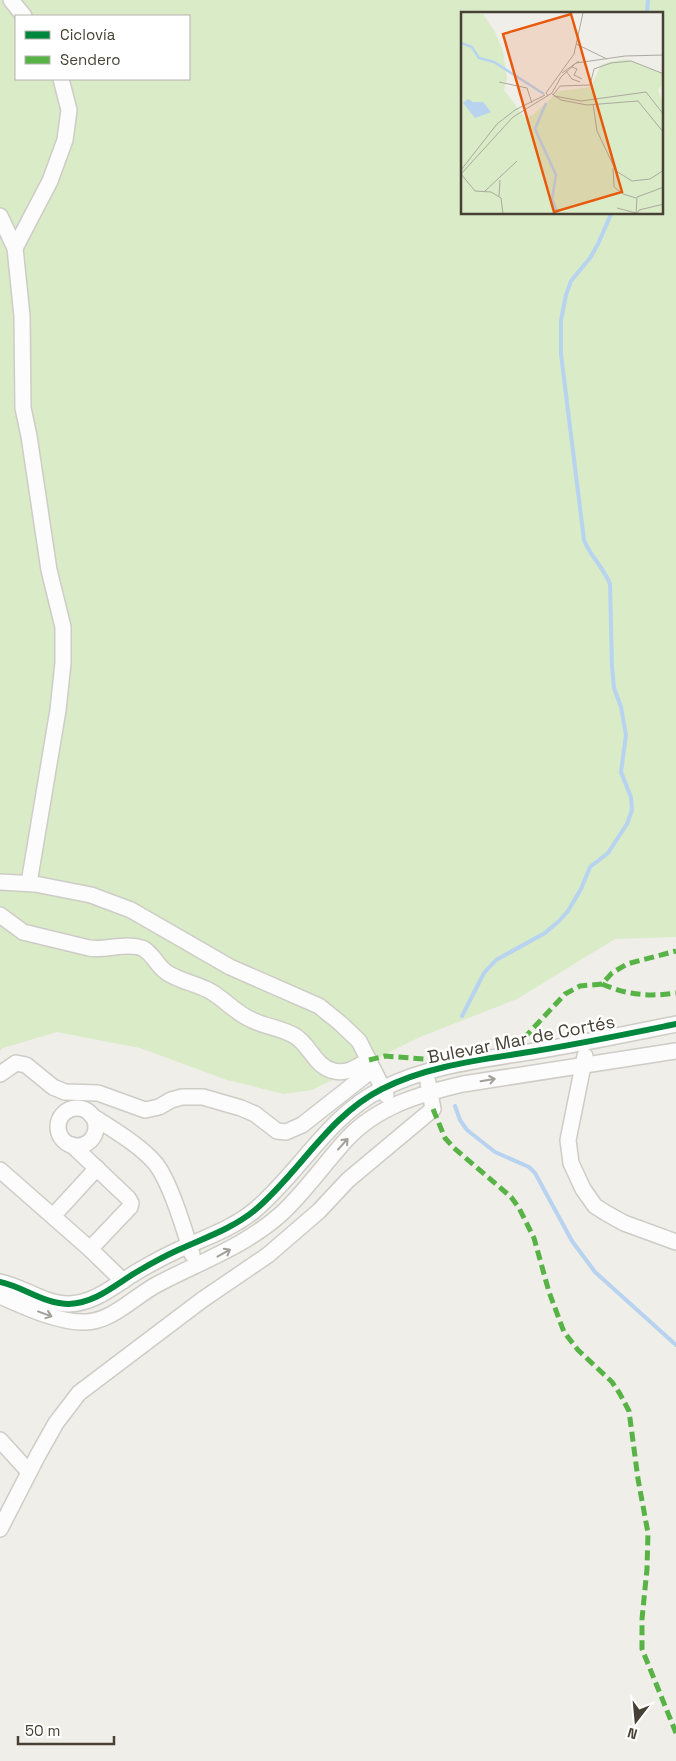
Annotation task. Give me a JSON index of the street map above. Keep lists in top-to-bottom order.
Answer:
{
  "streets": {
    "street": ["Bulevar Mar de Cortés"]
  },
  "legend": ["Ciclovía", "Sendero"],
  "scale_bar": "50 m",
  "north": "bottom"
}
